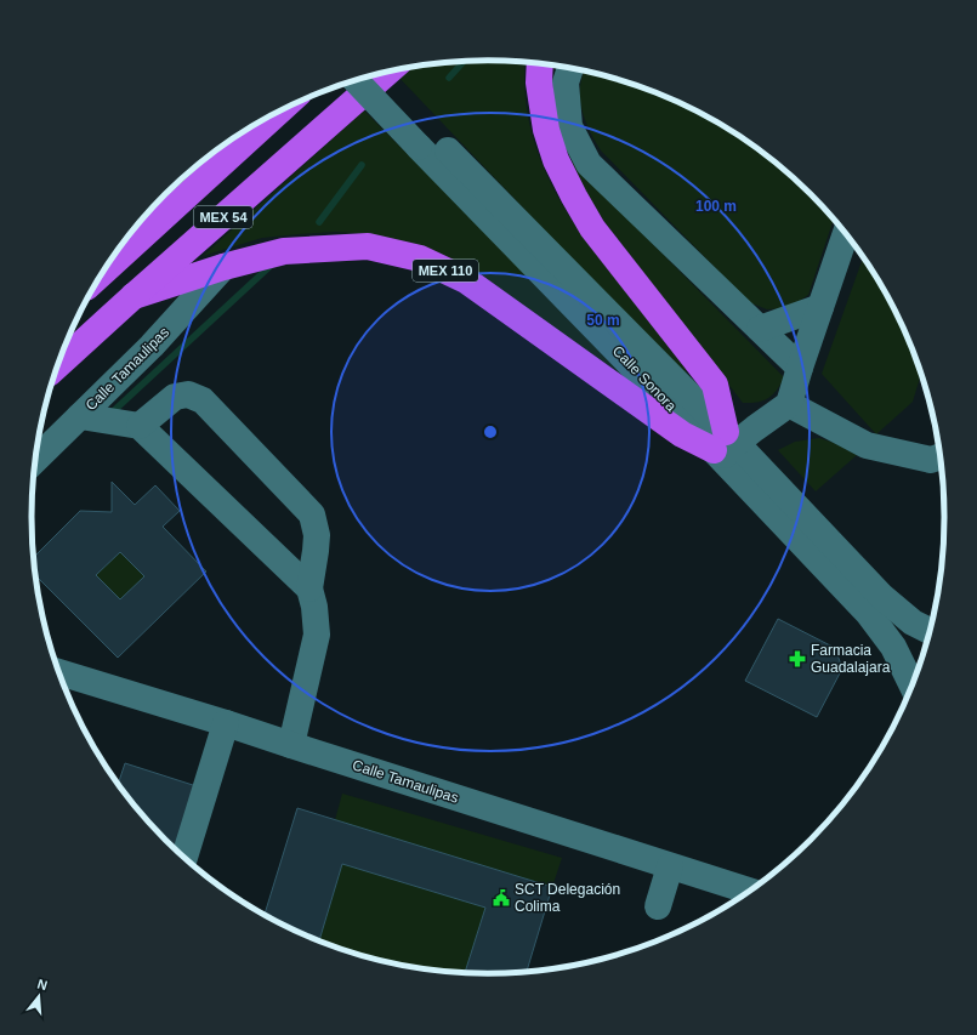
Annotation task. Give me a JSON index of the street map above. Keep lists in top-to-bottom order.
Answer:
{
  "streets": {
    "highway": ["MEX 54", "MEX 110"],
    "street": ["Calle Tamaulipas", "Calle Sonora"]
  },
  "crossings": [
    ["MEX 54", "MEX 110"],
    ["MEX 110", "Calle Tamaulipas"],
    ["MEX 110", "Calle Sonora"]
  ],
  "places": {
    "pharmacy": ["Farmacia Guadalajara"],
    "public building": ["SCT Delegación Colima"]
  },
  "north": "top",
  "rings": ["100 m", "50 m"]
}
